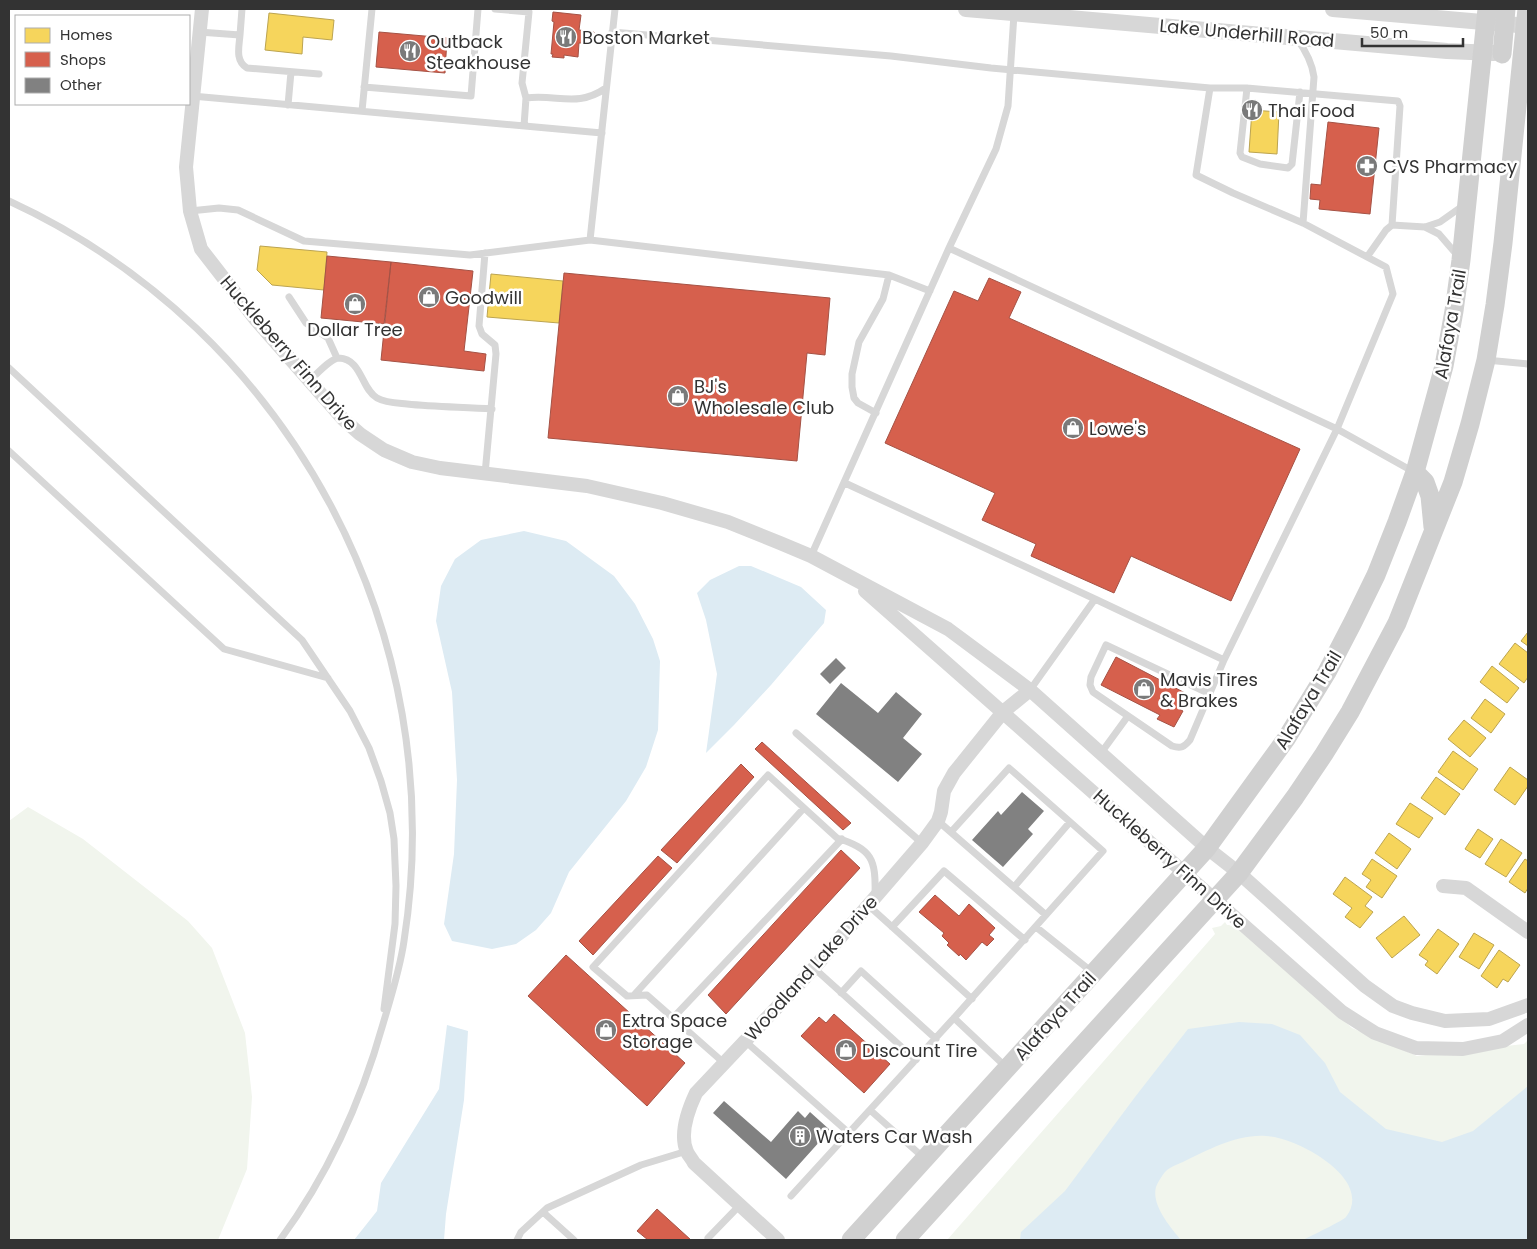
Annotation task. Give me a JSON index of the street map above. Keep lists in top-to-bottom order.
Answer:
{
  "streets": {
    "main road": ["Alafaya Trail"],
    "street": ["Lake Underhill Road", "Huckleberry Finn Drive", "Woodland Lake Drive"]
  },
  "crossings": [
    ["Lake Underhill Road", "Alafaya Trail"],
    ["Alafaya Trail", "Huckleberry Finn Drive"],
    ["Huckleberry Finn Drive", "Woodland Lake Drive"]
  ],
  "places": {
    "restaurant": ["Boston Market", "Outback Steakhouse", "Thai Food"],
    "pharmacy": ["CVS Pharmacy"],
    "shop": [
      "Goodwill",
      "Dollar Tree",
      "BJ's Wholesale Club",
      "Lowe's",
      "Mavis Tires & Brakes",
      "Extra Space Storage",
      "Discount Tire"
    ],
    "building": ["Waters Car Wash"]
  },
  "legend": ["Homes", "Shops", "Other"],
  "scale_bar": "50 m"
}
